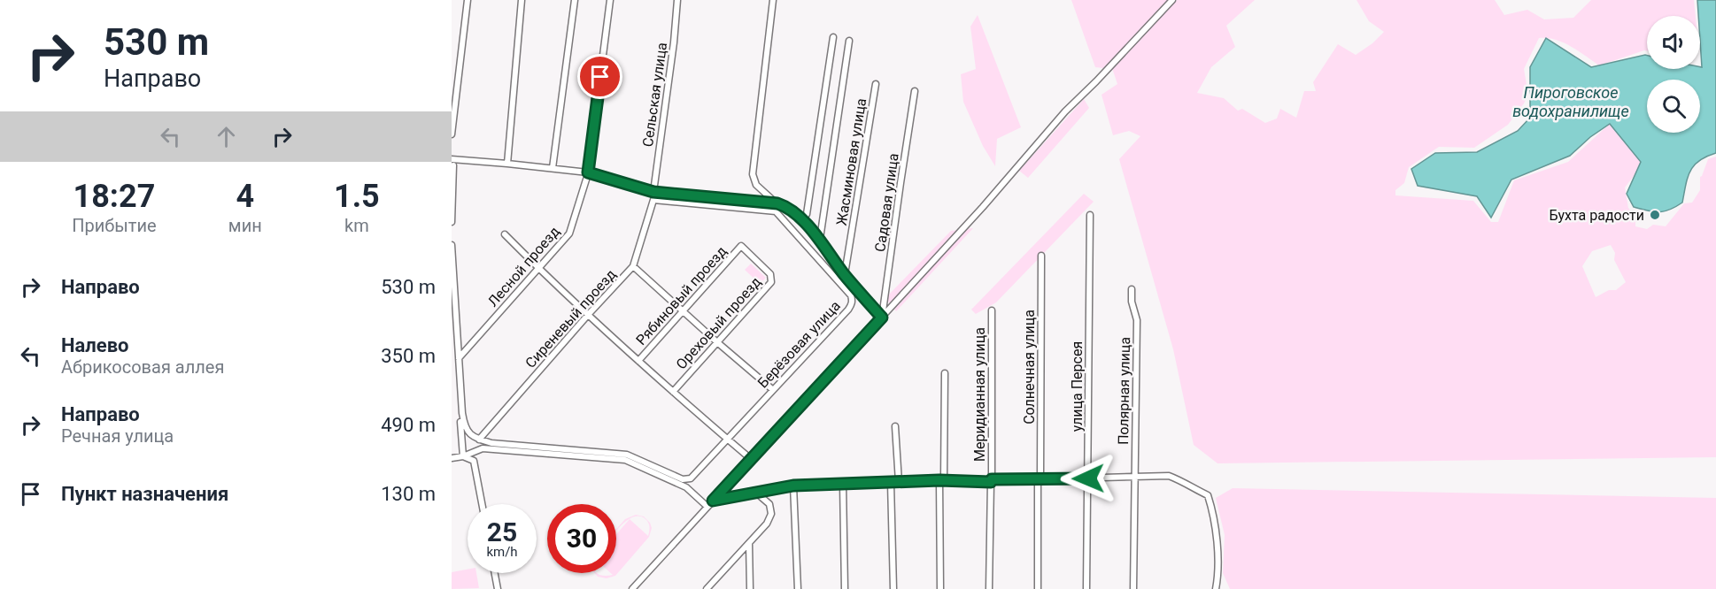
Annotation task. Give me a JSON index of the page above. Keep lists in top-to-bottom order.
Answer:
{
  "streets": {
    "street": [
      "Сельская улица",
      "Жасминовая улица",
      "Садовая улица",
      "Лесной проезд",
      "Рябиновый проезд",
      "Сиреневый проезд",
      "Ореховый проезд",
      "Берёзовая улица",
      "Солнечная улица",
      "улица Персея",
      "Полярная улица",
      "Меридианная улица"
    ]
  },
  "crossings": [
    ["Рябиновый проезд", "Ореховый проезд"],
    ["Сиреневый проезд", "Берёзовая улица"]
  ],
  "water": ["Пироговское водохранилище"],
  "places": ["Бухта радости"],
  "page": {
    "turn": ["530 m", "Направо"],
    "eta": [
      "18:27",
      "Прибытие",
      "4",
      "мин",
      "1.5",
      "km"
    ],
    "list": [
      {
        "name": "Направо",
        "value": "530 m"
      },
      {
        "name": "Налево",
        "note": "Абрикосовая аллея",
        "value": "350 m"
      },
      {
        "name": "Направо",
        "note": "Речная улица",
        "value": "490 m"
      },
      {
        "name": "Пункт назначения",
        "value": "130 m"
      }
    ],
    "speed": "25 km/h",
    "limit": "30"
  }
}
